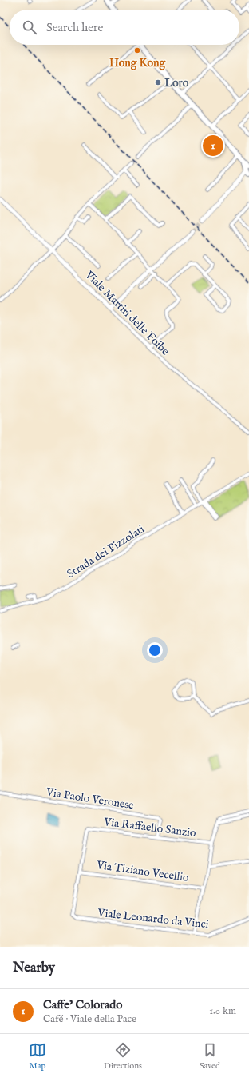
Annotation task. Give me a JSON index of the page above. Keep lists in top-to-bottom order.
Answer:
{
  "streets": {
    "street": [
      "Viale Martiri delle Foibe",
      "Strada dei Pizzolati",
      "Via Paolo Veronese",
      "Via Raffaello Sanzio",
      "Via Tiziano Vecellio",
      "Viale Leonardo da Vinci"
    ]
  },
  "crossings": [
    ["Via Paolo Veronese", "Via Raffaello Sanzio"],
    ["Via Raffaello Sanzio", "Via Tiziano Vecellio"],
    ["Via Raffaello Sanzio", "Viale Leonardo da Vinci"],
    ["Via Tiziano Vecellio", "Viale Leonardo da Vinci"]
  ],
  "places": ["Hong Kong", "Loro"],
  "page": {
    "search": "Search here",
    "pins": "1",
    "heading": "Nearby",
    "list": [
      {
        "mark": "1",
        "name": "Caffe' Colorado",
        "note": "Café · Viale della Pace",
        "value": "1.0 km"
      }
    ],
    "nav": ["Map", "Directions", "Saved"]
  }
}
